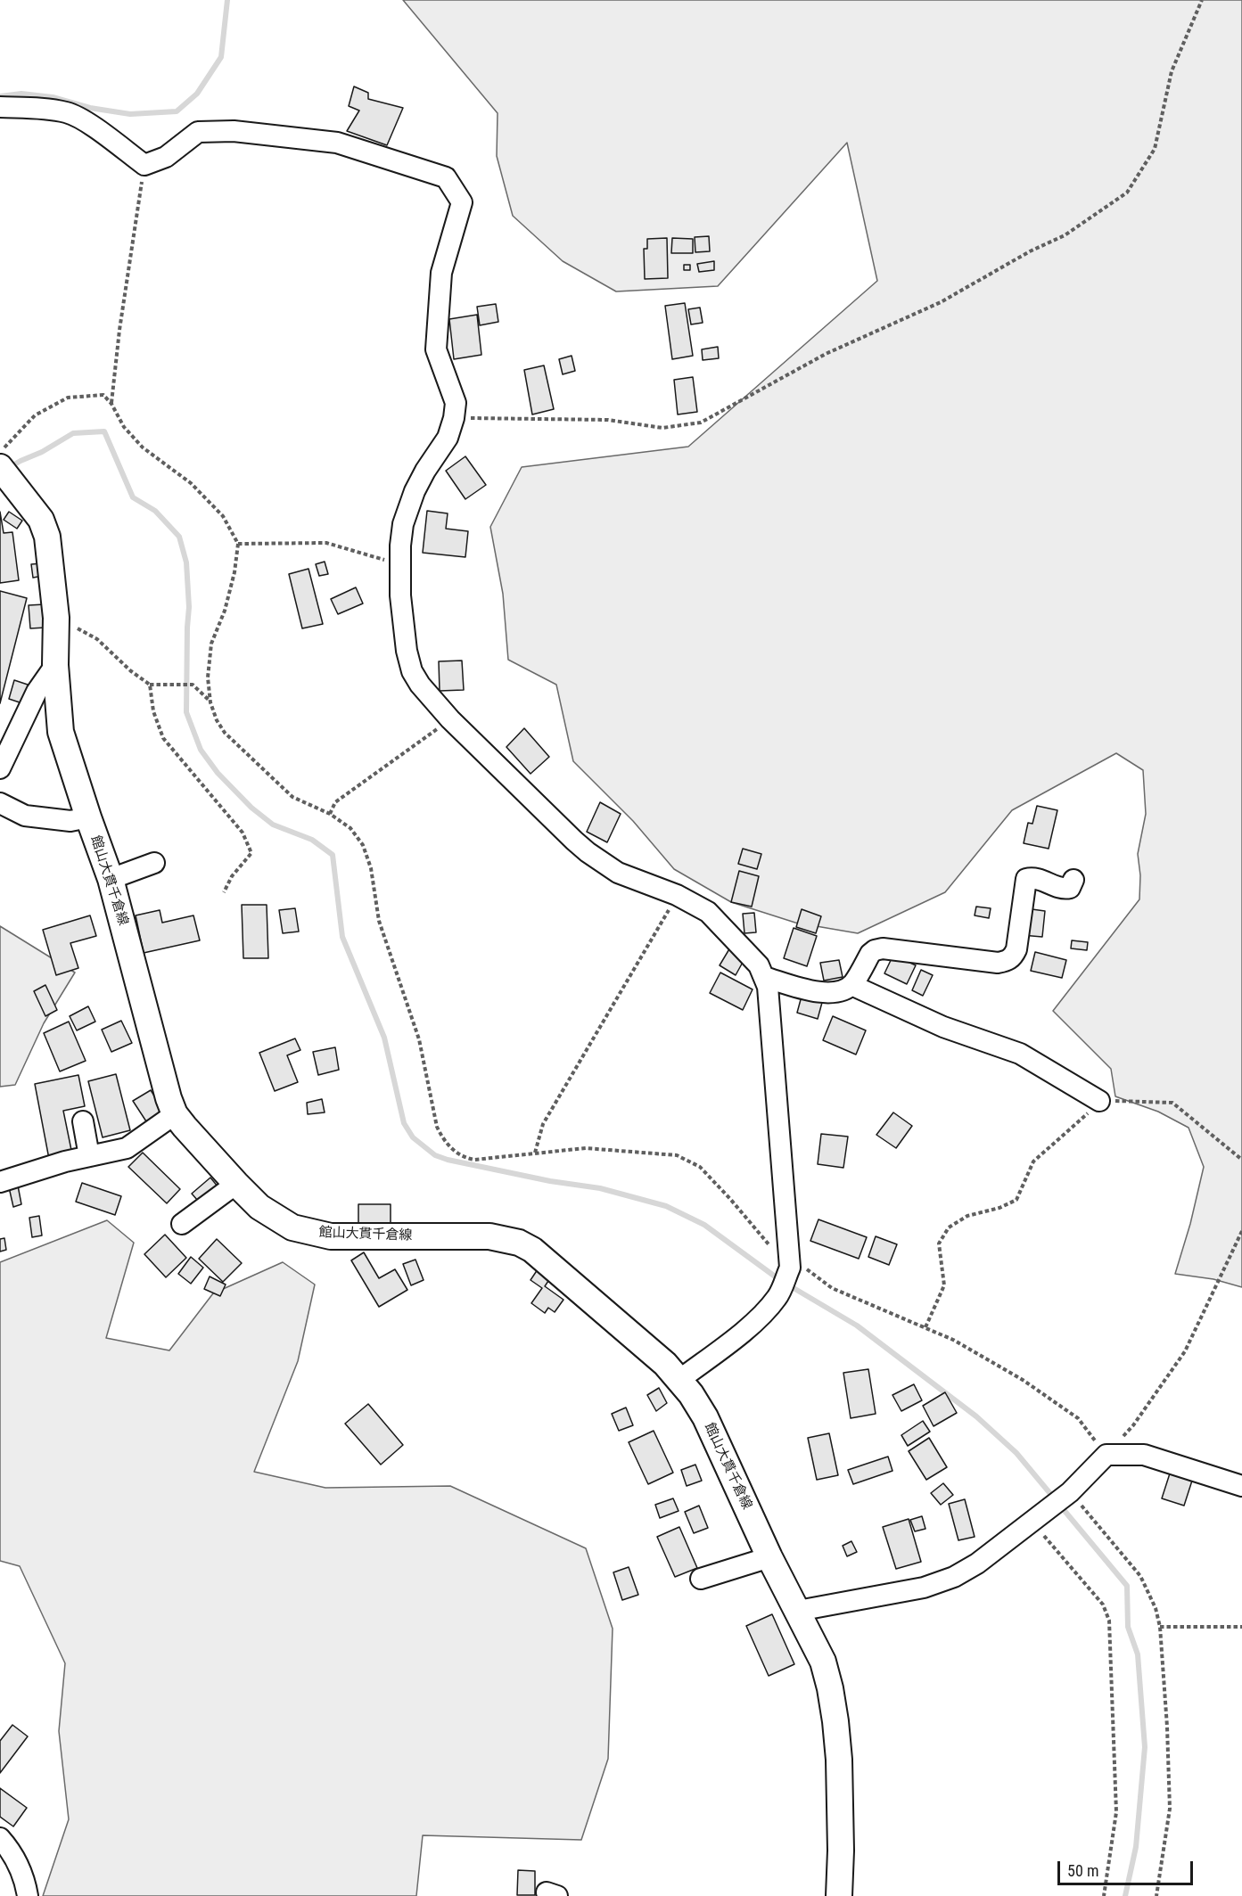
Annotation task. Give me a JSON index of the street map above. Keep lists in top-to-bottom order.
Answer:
{
  "streets": {
    "main road": ["館山大貫千倉線"]
  },
  "scale_bar": "50 m"
}
